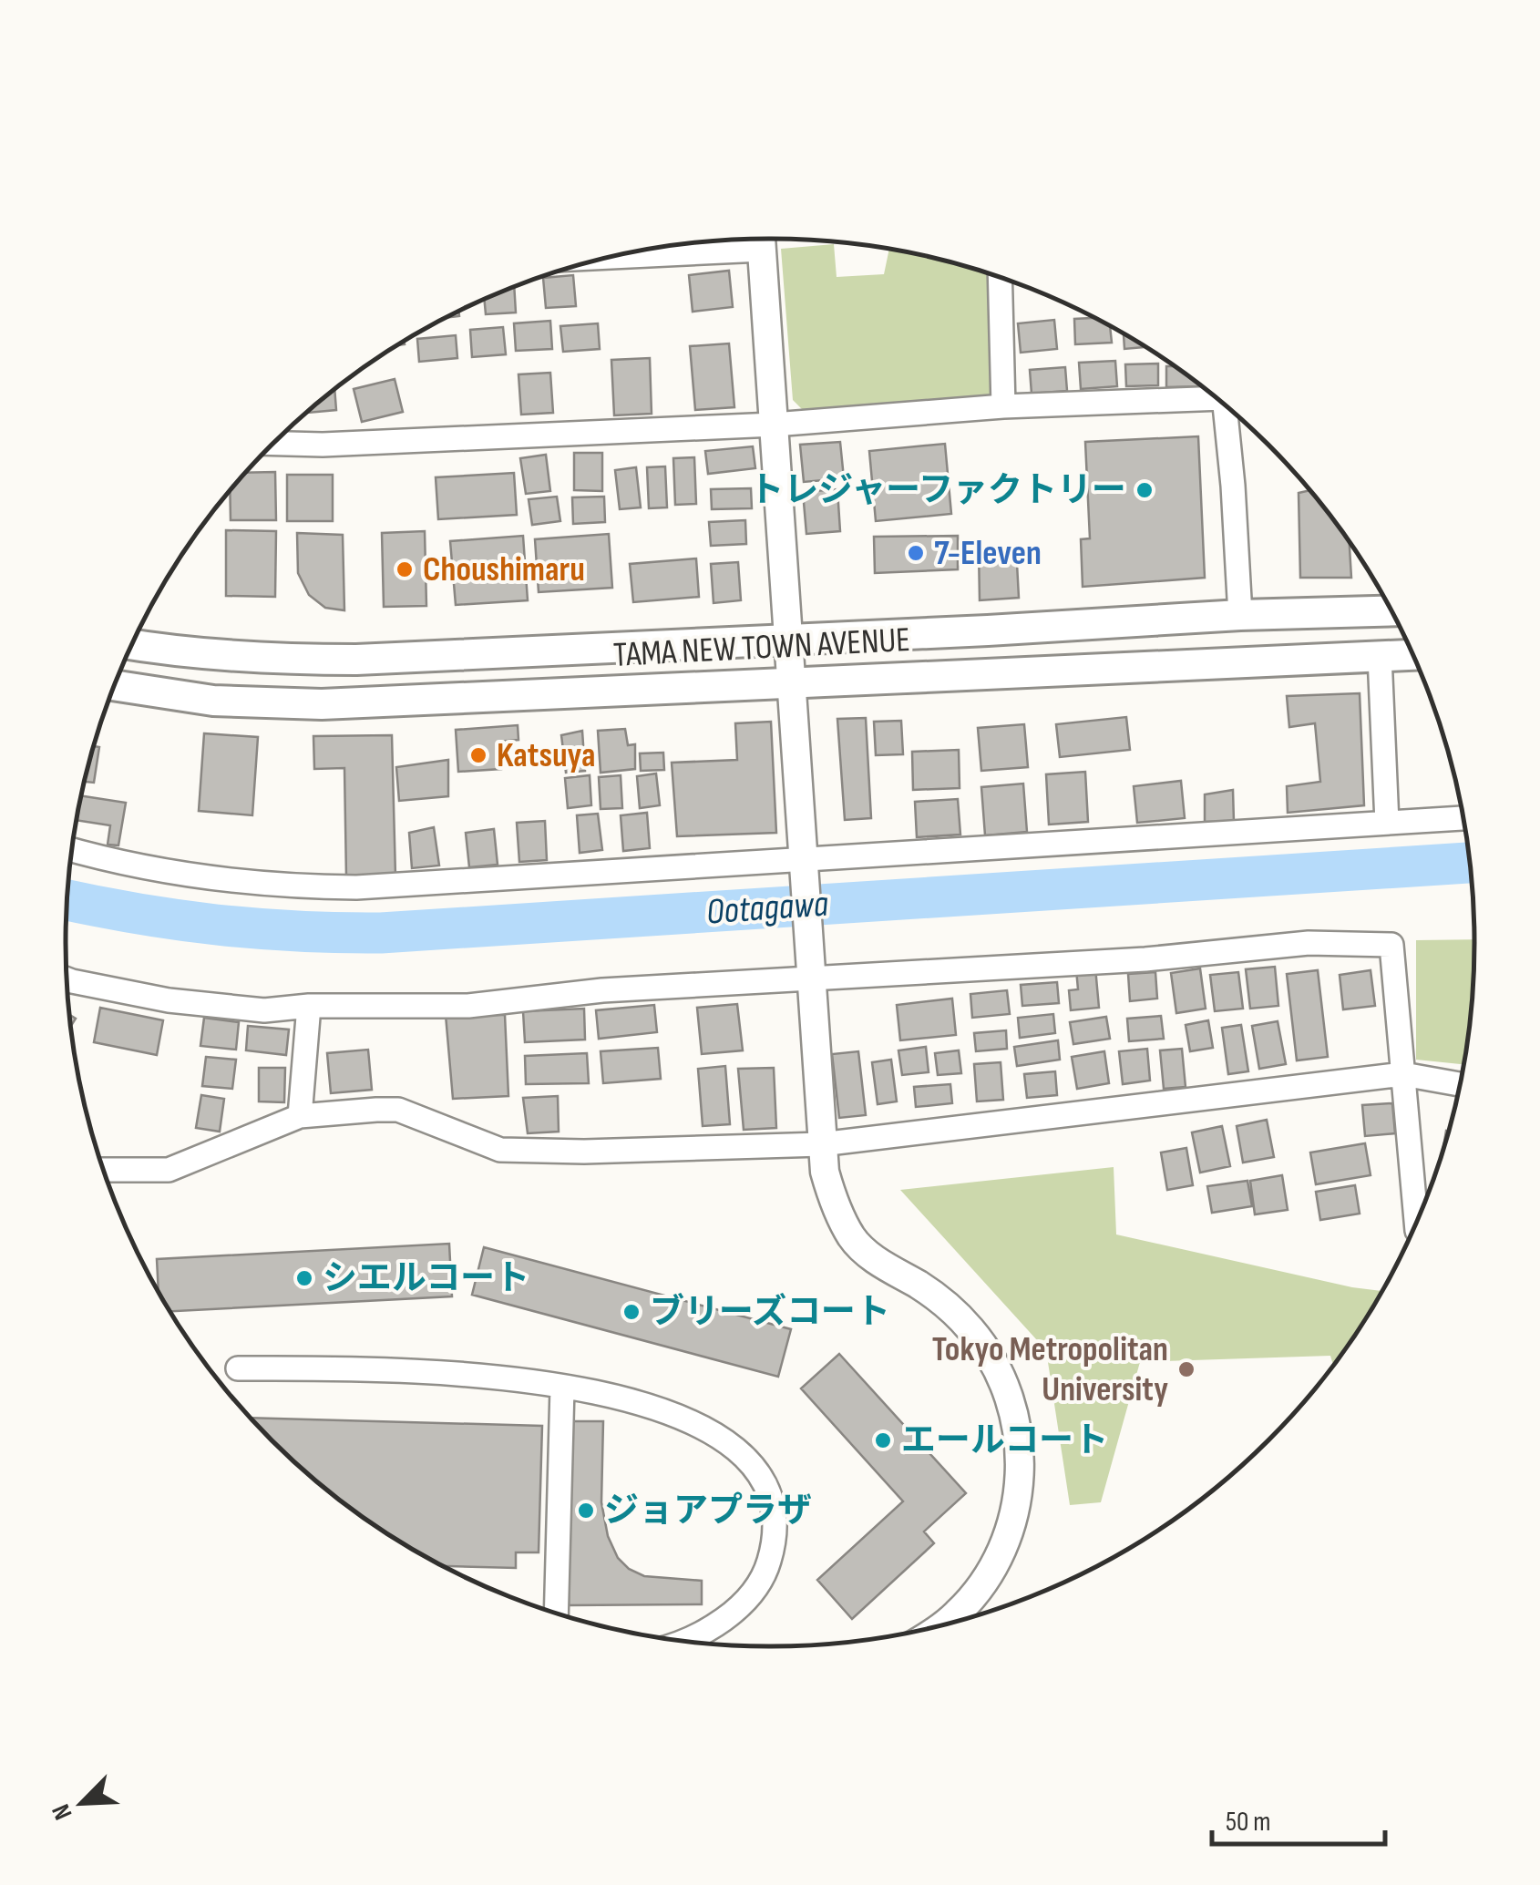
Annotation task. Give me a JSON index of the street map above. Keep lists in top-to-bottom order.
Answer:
{
  "streets": {
    "main road": ["TAMA NEW TOWN AVENUE"]
  },
  "water": ["Ootagawa"],
  "places": [
    "トレジャーファクトリー",
    "7-Eleven",
    "Choushimaru",
    "Katsuya",
    "シエルコート",
    "ブリーズコート",
    "Tokyo Metropolitan University",
    "エールコート",
    "ジョアプラザ"
  ],
  "scale_bar": "50 m",
  "north": "bottom left"
}
